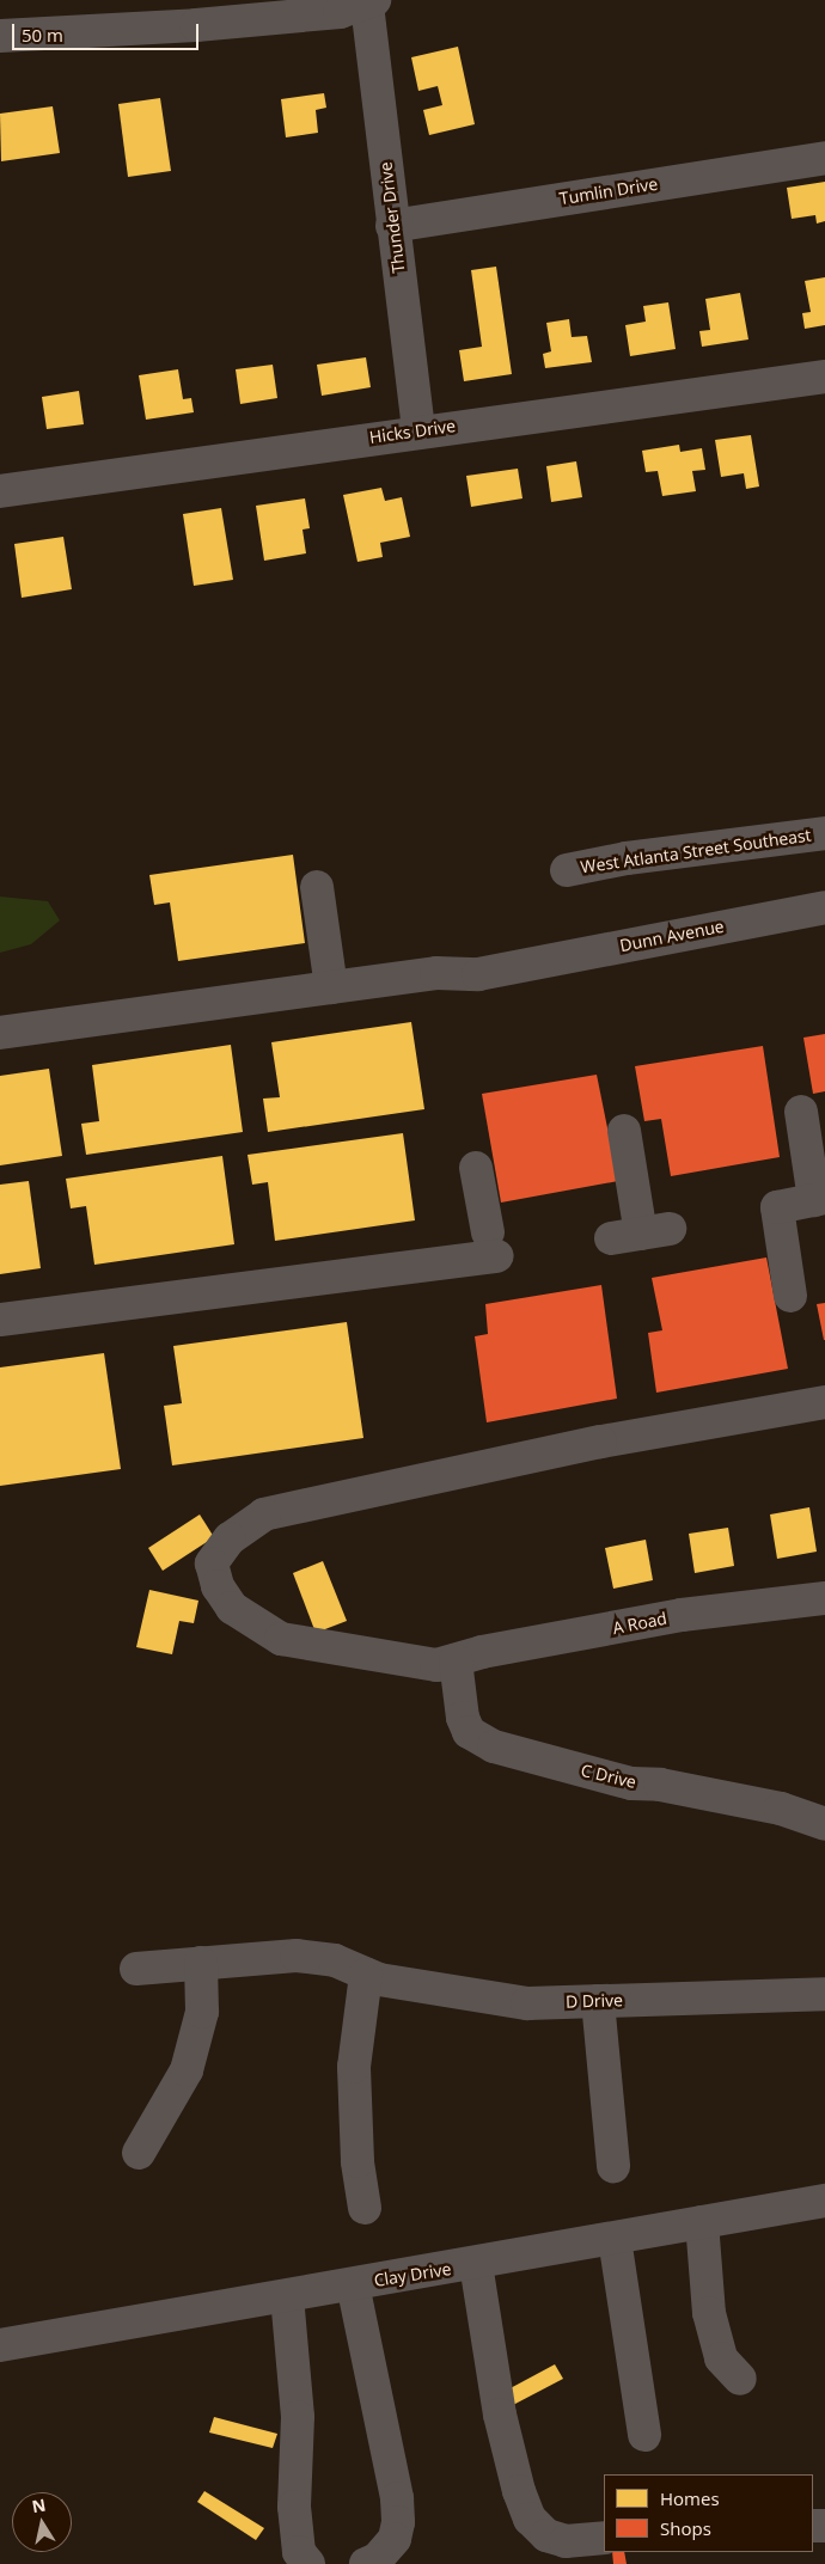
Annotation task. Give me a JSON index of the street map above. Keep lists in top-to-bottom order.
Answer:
{
  "streets": {
    "street": [
      "Tumlin Drive",
      "Thunder Drive",
      "Hicks Drive",
      "West Atlanta Street Southeast",
      "Dunn Avenue",
      "A Road",
      "C Drive",
      "D Drive",
      "Clay Drive"
    ]
  },
  "crossings": [
    ["Tumlin Drive", "Thunder Drive"],
    ["Thunder Drive", "Hicks Drive"],
    ["A Road", "C Drive"]
  ],
  "legend": ["Homes", "Shops"],
  "scale_bar": "50 m",
  "north": "top"
}
